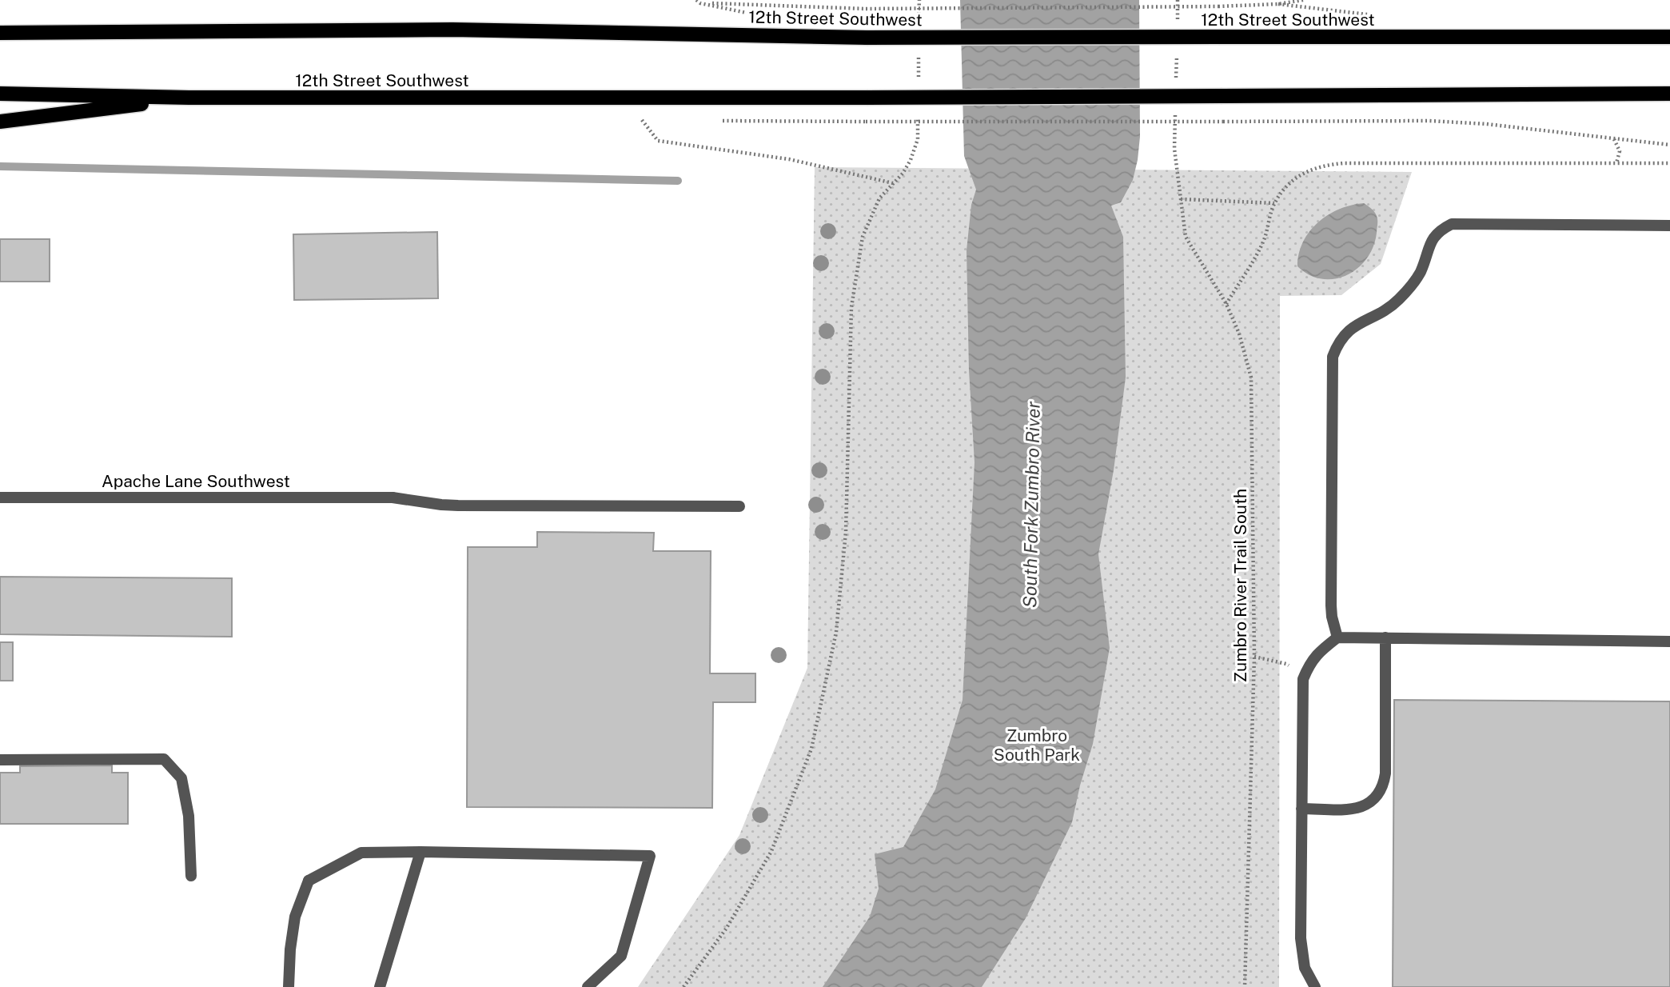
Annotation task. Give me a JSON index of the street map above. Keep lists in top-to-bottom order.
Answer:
{
  "streets": {
    "main road": ["12th Street Southwest"],
    "street": ["Apache Lane Southwest"],
    "path": ["Zumbro River Trail South"]
  },
  "water": ["South Fork Zumbro River"],
  "parks": ["Zumbro South Park"]
}
